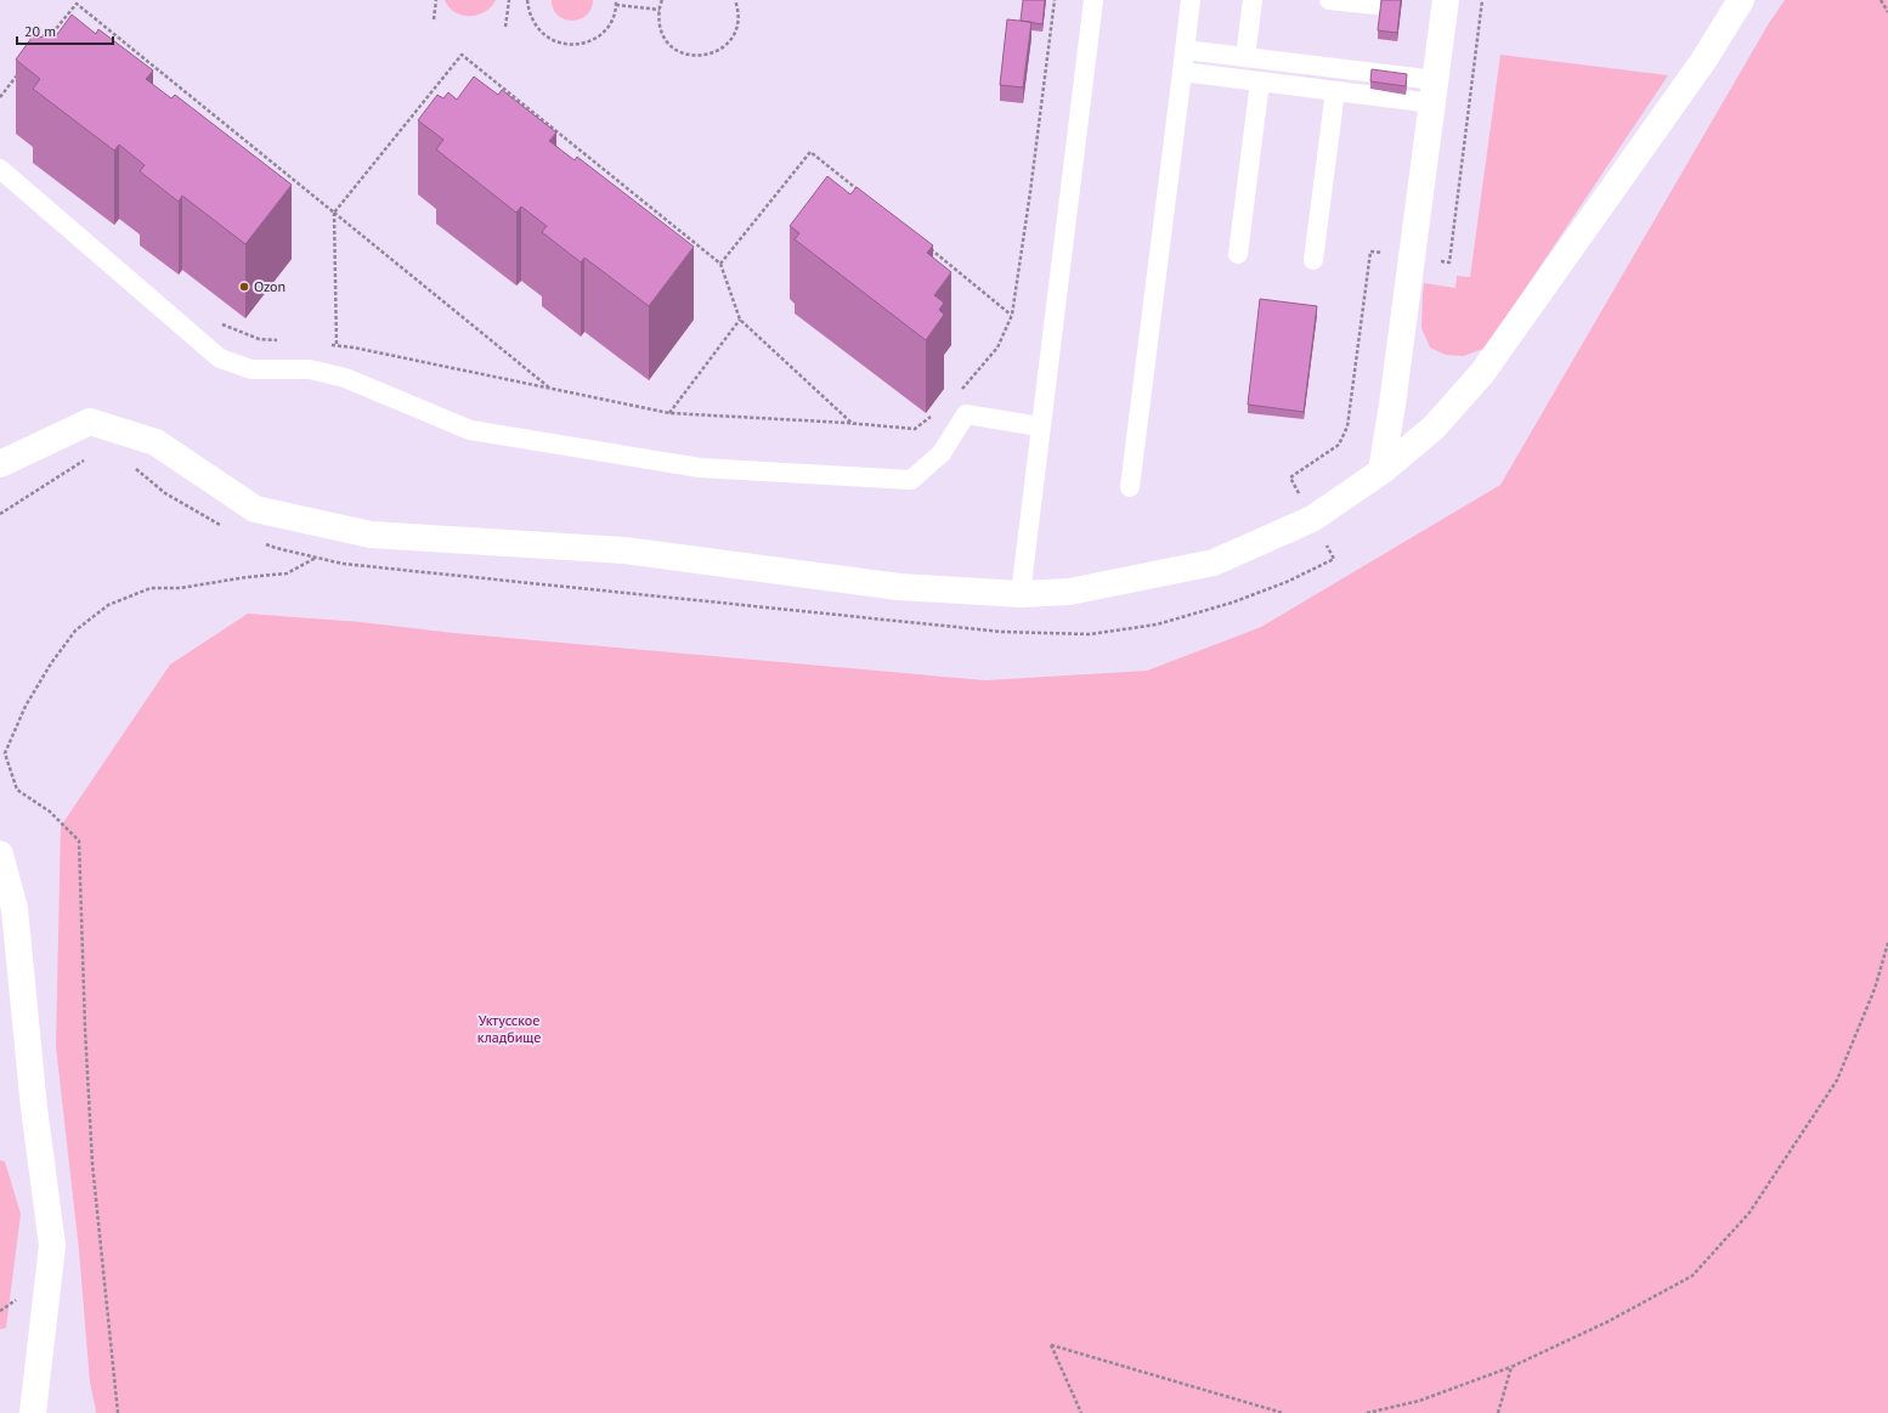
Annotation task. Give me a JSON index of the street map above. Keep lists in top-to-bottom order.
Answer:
{
  "parks": ["Уктусское кладбище"],
  "places": ["Ozon"],
  "scale_bar": "20 m"
}
